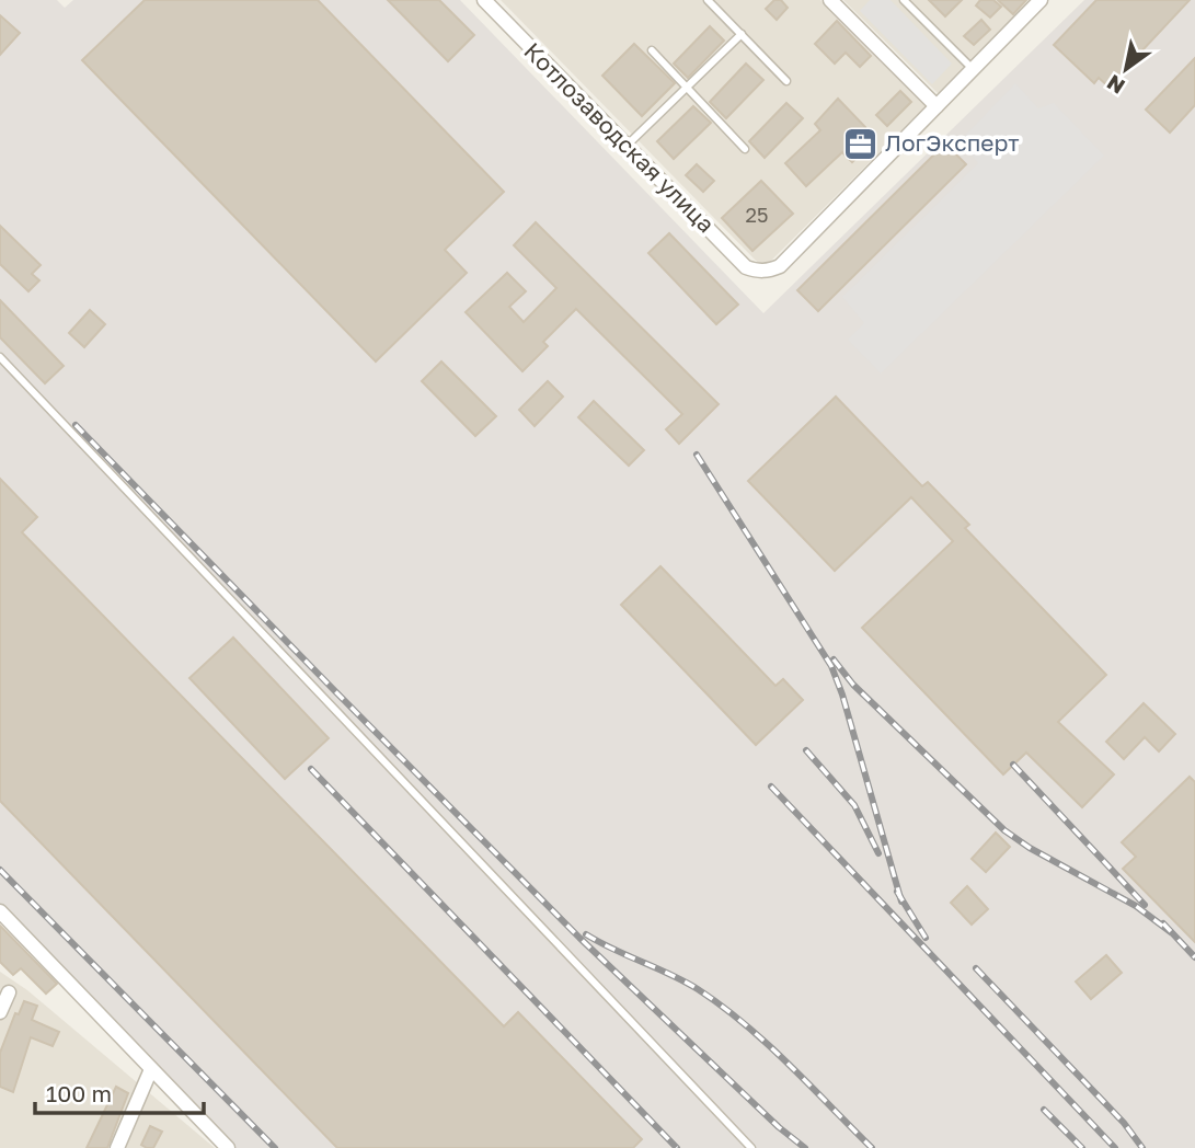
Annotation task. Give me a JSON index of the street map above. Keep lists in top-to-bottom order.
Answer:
{
  "streets": {
    "street": ["Котлозаводская улица"]
  },
  "places": {
    "office": ["ЛогЭксперт"]
  },
  "house_numbers": ["25"],
  "scale_bar": "100 m",
  "north": "bottom left"
}
